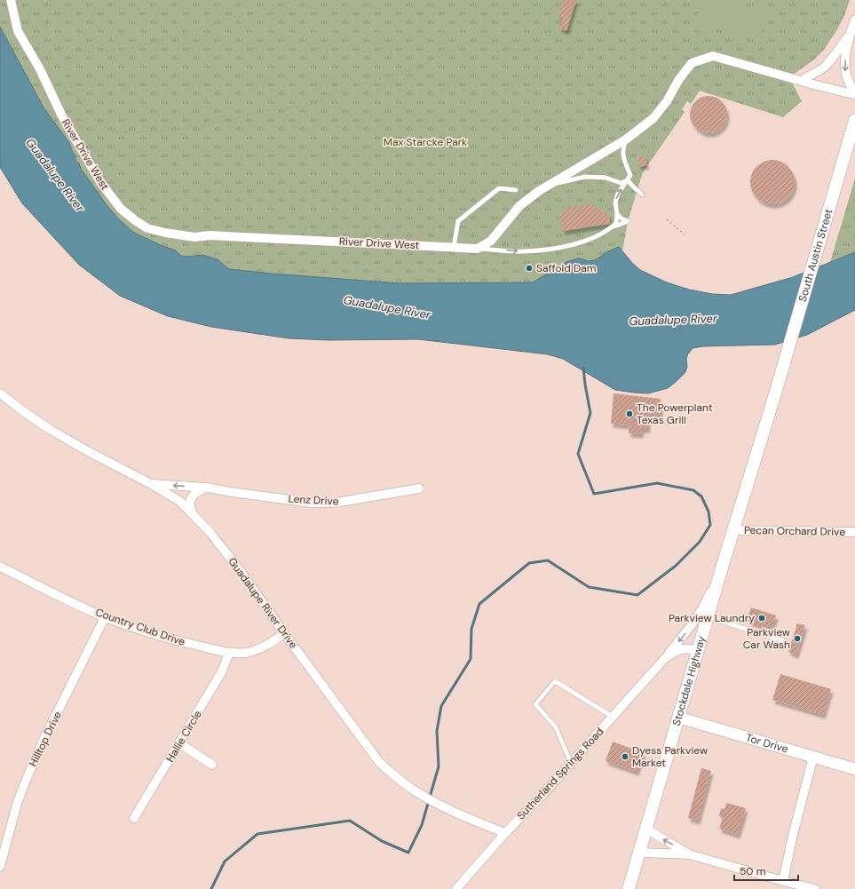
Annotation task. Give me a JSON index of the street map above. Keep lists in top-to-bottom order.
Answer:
{
  "streets": {
    "main road": ["South Austin Street", "Stockdale Highway"],
    "street": [
      "River Drive West",
      "Lenz Drive",
      "Pecan Orchard Drive",
      "Guadalupe River Drive",
      "Country Club Drive",
      "Hallie Circle",
      "Hilltop Drive",
      "Tor Drive",
      "Sutherland Springs Road"
    ]
  },
  "crossings": [
    ["South Austin Street", "Stockdale Highway"],
    ["Lenz Drive", "Guadalupe River Drive"],
    ["Pecan Orchard Drive", "Stockdale Highway"],
    ["Guadalupe River Drive", "Country Club Drive"],
    ["Guadalupe River Drive", "Sutherland Springs Road"],
    ["Country Club Drive", "Hallie Circle"],
    ["Country Club Drive", "Hilltop Drive"],
    ["Stockdale Highway", "Tor Drive"],
    ["Stockdale Highway", "Sutherland Springs Road"]
  ],
  "water": ["Guadalupe River"],
  "parks": ["Max Starcke Park"],
  "places": [
    "Saffold Dam",
    "The Powerplant Texas Grill",
    "Parkview Laundry",
    "Parkview Car Wash",
    "Dyess Parkview Market"
  ],
  "scale_bar": "50 m"
}
